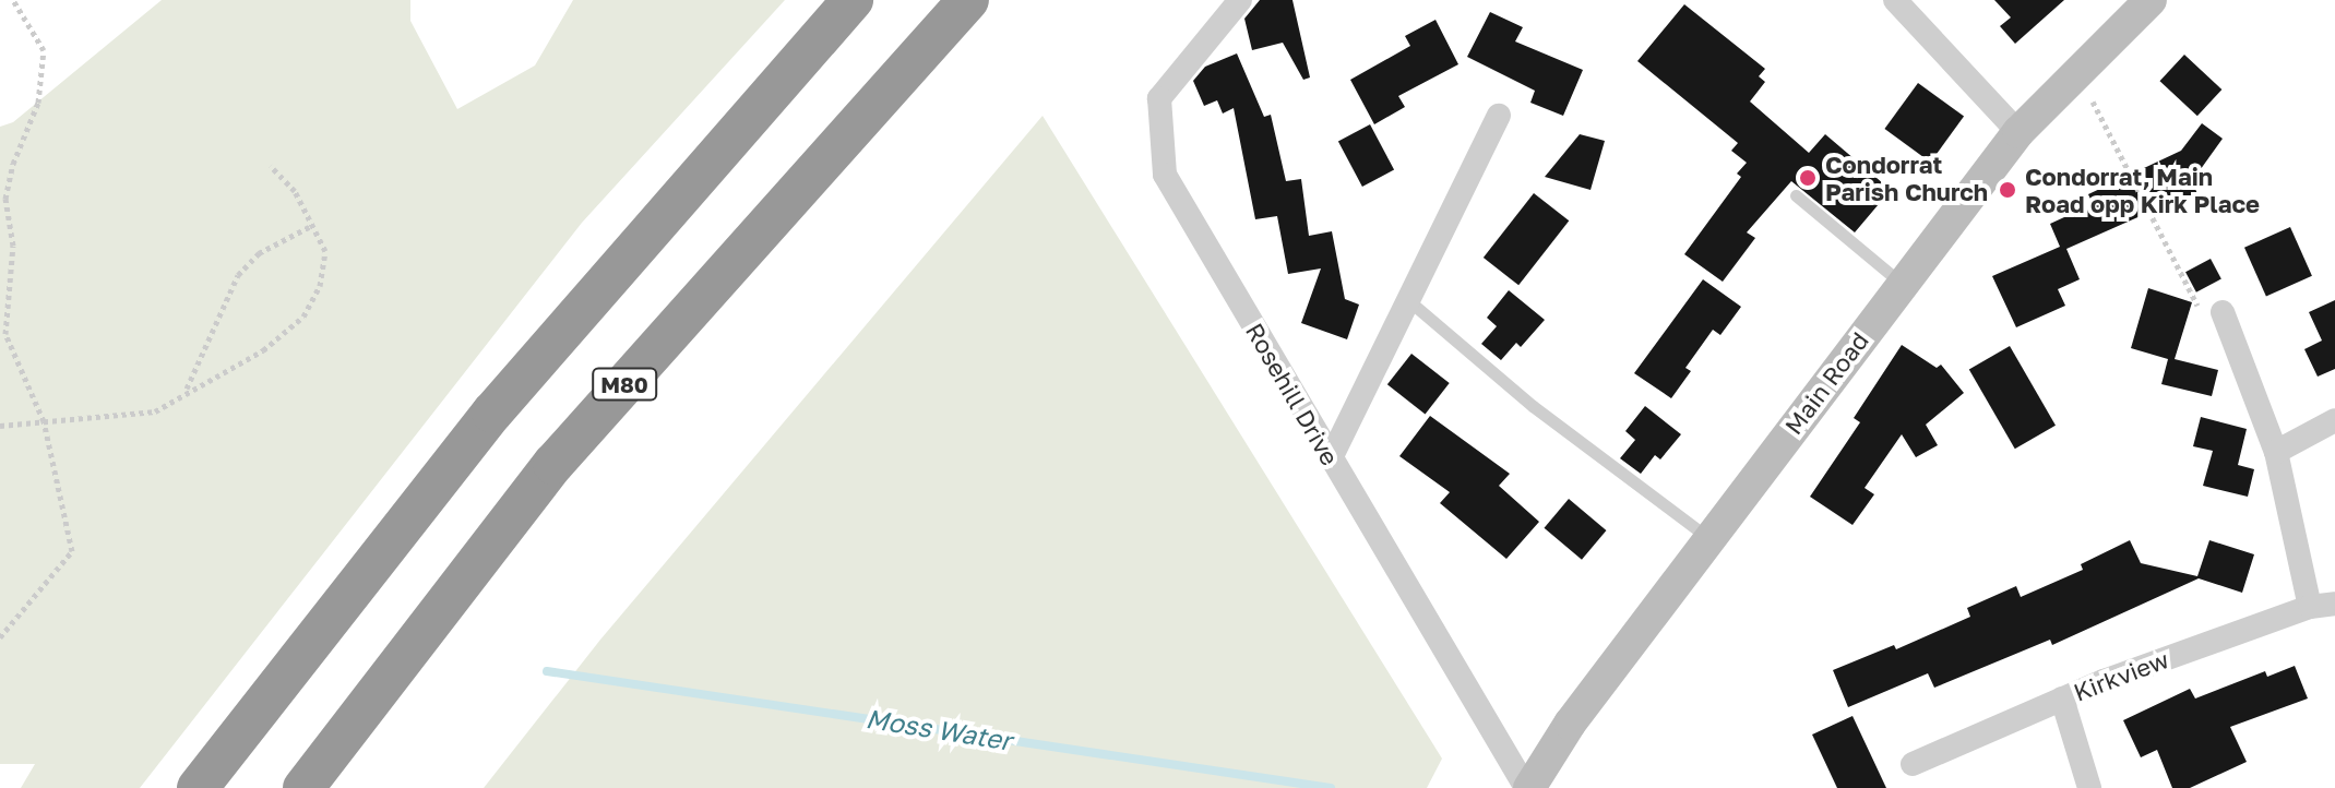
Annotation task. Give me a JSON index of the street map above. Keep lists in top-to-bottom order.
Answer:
{
  "streets": {
    "highway": ["M80"],
    "street": ["Main Road", "Rosehill Drive", "Kirkview"]
  },
  "crossings": [
    ["Main Road", "Rosehill Drive"]
  ],
  "water": ["Moss Water"],
  "places": ["Condorrat Parish Church", "Condorrat, Main Road opp Kirk Place"]
}
